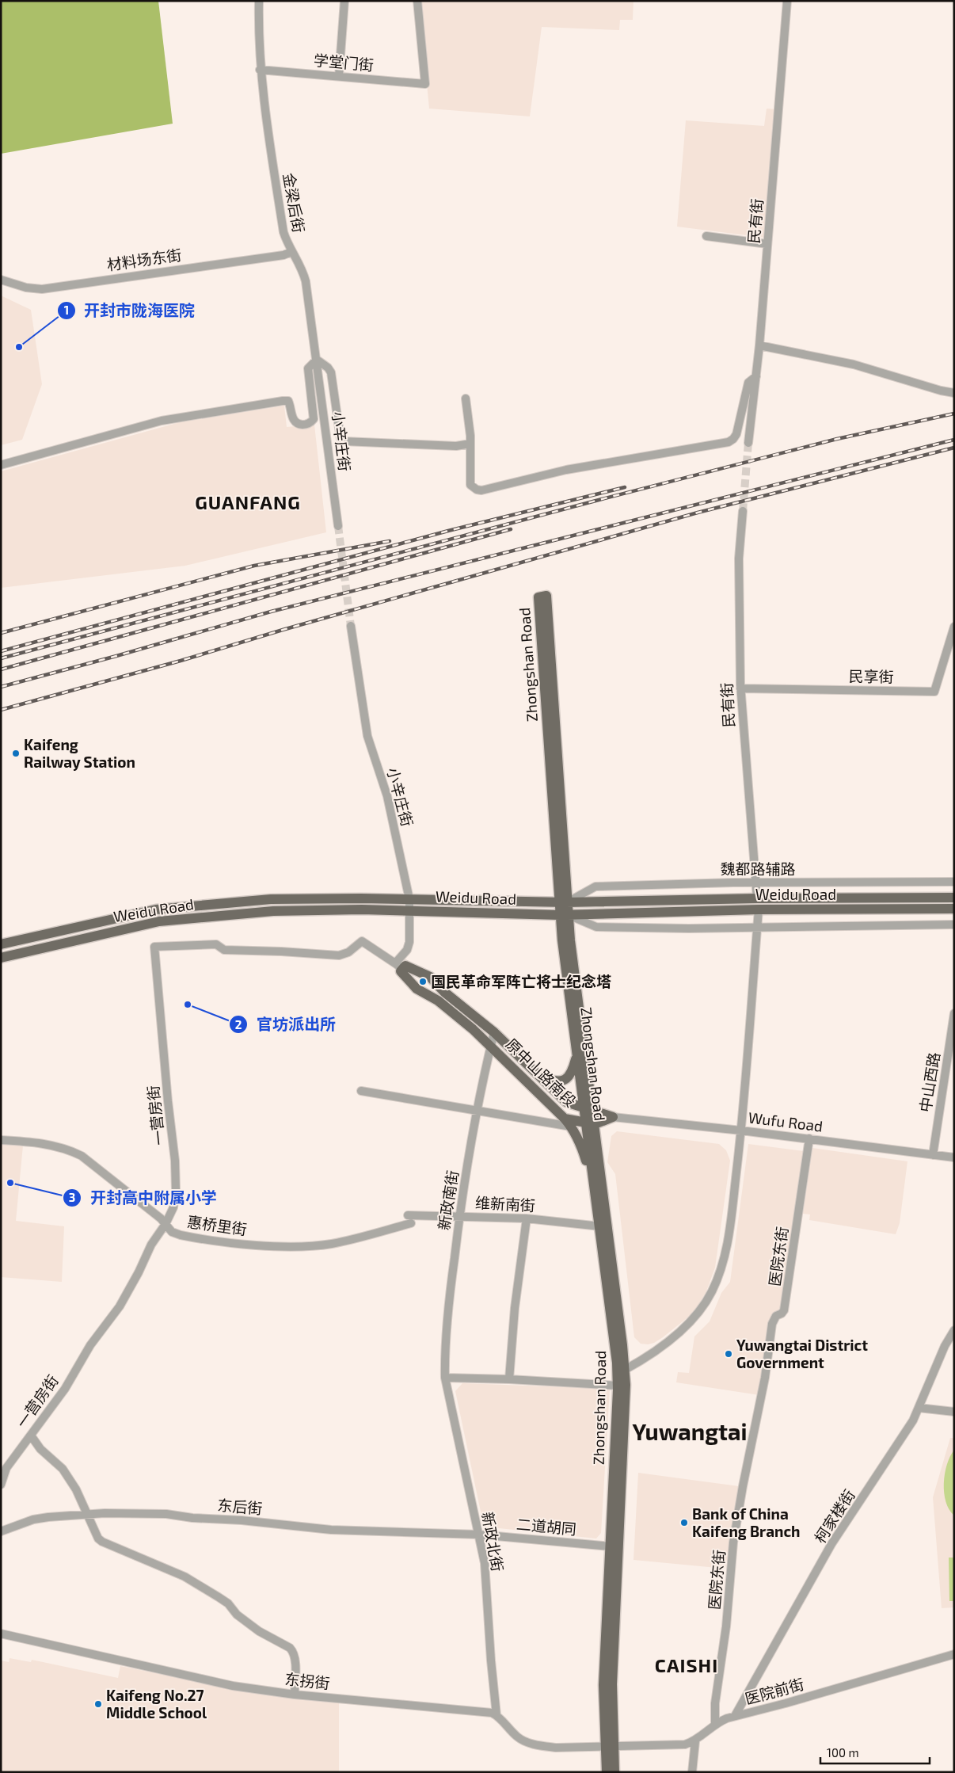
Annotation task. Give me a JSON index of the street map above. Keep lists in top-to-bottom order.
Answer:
{
  "streets": {
    "main road": ["Zhongshan Road", "Weidu Road", "原中山路南段"],
    "street": [
      "学堂门街",
      "金梁后街",
      "民有街",
      "材料场东街",
      "小辛庄街",
      "民享街",
      "魏都路辅路",
      "中山西路",
      "一营房街",
      "Wufu Road",
      "新政南街",
      "维新南街",
      "惠桥里街",
      "医院东街",
      "东后街",
      "柯家楼街",
      "二道胡同",
      "新政北街",
      "东拐街",
      "医院前街"
    ]
  },
  "crossings": [
    ["学堂门街", "金梁后街"],
    ["金梁后街", "材料场东街"],
    ["金梁后街", "小辛庄街"],
    ["民有街", "民享街"],
    ["民有街", "魏都路辅路"],
    ["民有街", "Weidu Road"],
    ["小辛庄街", "Weidu Road"],
    ["小辛庄街", "原中山路南段"],
    ["小辛庄街", "一营房街"],
    ["Zhongshan Road", "魏都路辅路"],
    ["Zhongshan Road", "Weidu Road"],
    ["Zhongshan Road", "原中山路南段"],
    ["Zhongshan Road", "维新南街"],
    ["Zhongshan Road", "二道胡同"],
    ["Zhongshan Road", "医院前街"],
    ["魏都路辅路", "Weidu Road"],
    ["原中山路南段", "一营房街"],
    ["原中山路南段", "Wufu Road"],
    ["原中山路南段", "新政南街"],
    ["中山西路", "Wufu Road"],
    ["一营房街", "惠桥里街"],
    ["Wufu Road", "医院东街"],
    ["新政南街", "维新南街"],
    ["新政南街", "新政北街"],
    ["维新南街", "惠桥里街"],
    ["医院东街", "医院前街"],
    ["东后街", "二道胡同"],
    ["东后街", "新政北街"],
    ["柯家楼街", "医院前街"],
    ["二道胡同", "新政北街"],
    ["新政北街", "东拐街"]
  ],
  "districts": ["GUANFANG", "Yuwangtai", "CAISHI"],
  "places": [
    "开封市陇海医院",
    "Kaifeng Railway Station",
    "国民革命军阵亡将士纪念塔",
    "官坊派出所",
    "开封高中附属小学",
    "Yuwangtai District Government",
    "Bank of China Kaifeng Branch",
    "Kaifeng No.27 Middle School"
  ],
  "scale_bar": "100 m"
}
